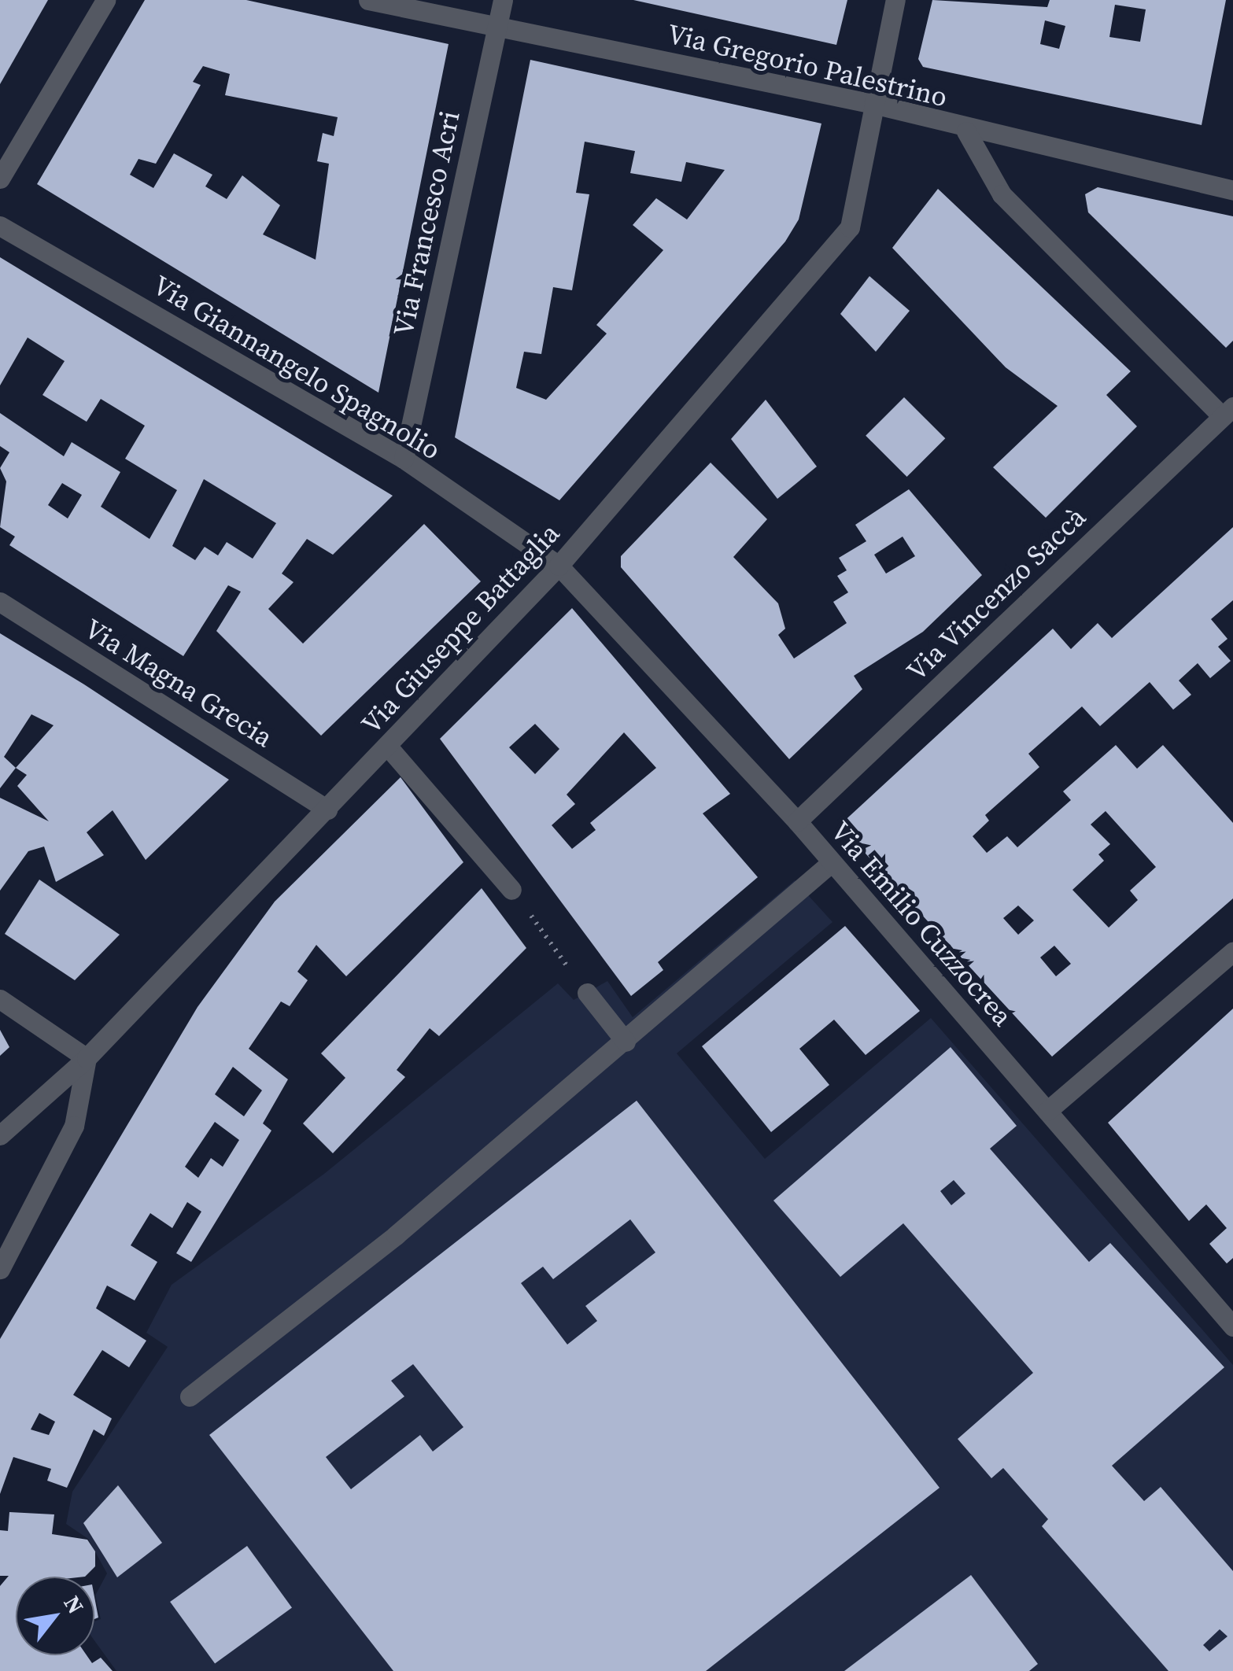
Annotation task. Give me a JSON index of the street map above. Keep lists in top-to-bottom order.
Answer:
{
  "streets": {
    "street": [
      "Via Gregorio Palestrino",
      "Via Francesco Acri",
      "Via Giannangelo Spagnolio",
      "Via Vincenzo Saccà",
      "Via Giuseppe Battaglia",
      "Via Magna Grecia",
      "Via Emilio Cuzzocrea"
    ]
  },
  "crossings": [
    ["Via Gregorio Palestrino", "Via Francesco Acri"],
    ["Via Gregorio Palestrino", "Via Giuseppe Battaglia"],
    ["Via Francesco Acri", "Via Giannangelo Spagnolio"],
    ["Via Giannangelo Spagnolio", "Via Giuseppe Battaglia"],
    ["Via Giannangelo Spagnolio", "Via Emilio Cuzzocrea"],
    ["Via Vincenzo Saccà", "Via Emilio Cuzzocrea"],
    ["Via Giuseppe Battaglia", "Via Magna Grecia"],
    ["Via Giuseppe Battaglia", "Via Emilio Cuzzocrea"]
  ],
  "north": "top right"
}
